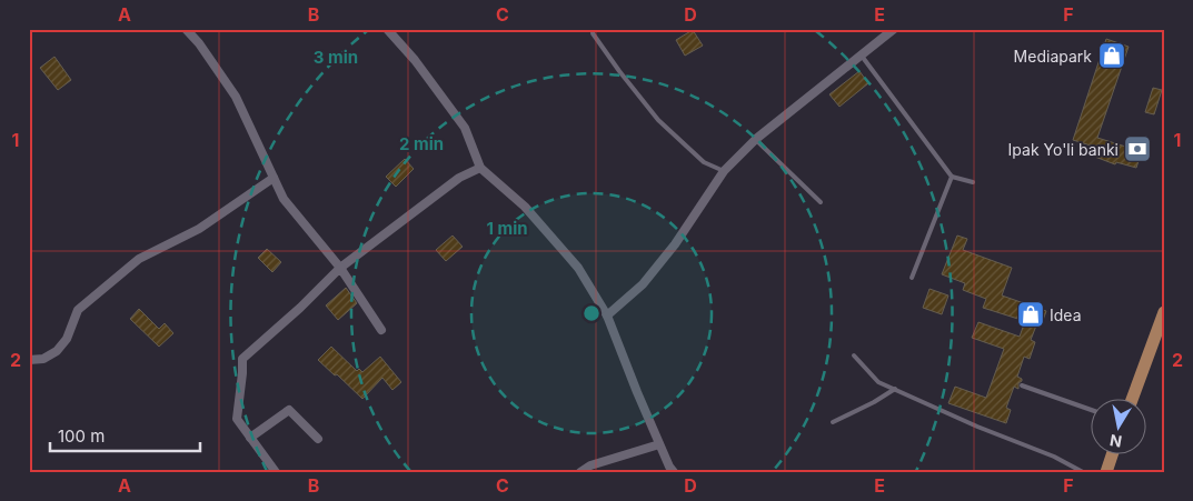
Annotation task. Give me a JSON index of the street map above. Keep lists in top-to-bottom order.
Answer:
{
  "places": {
    "shop": ["Mediapark", "Idea"],
    "bank": ["Ipak Yo'li banki"]
  },
  "scale_bar": "100 m",
  "north": "bottom",
  "grid": {
    "columns": [
      "A",
      "B",
      "C",
      "D",
      "E",
      "F"
    ],
    "rows": ["1", "2"]
  },
  "rings": ["3 min", "2 min", "1 min"]
}
